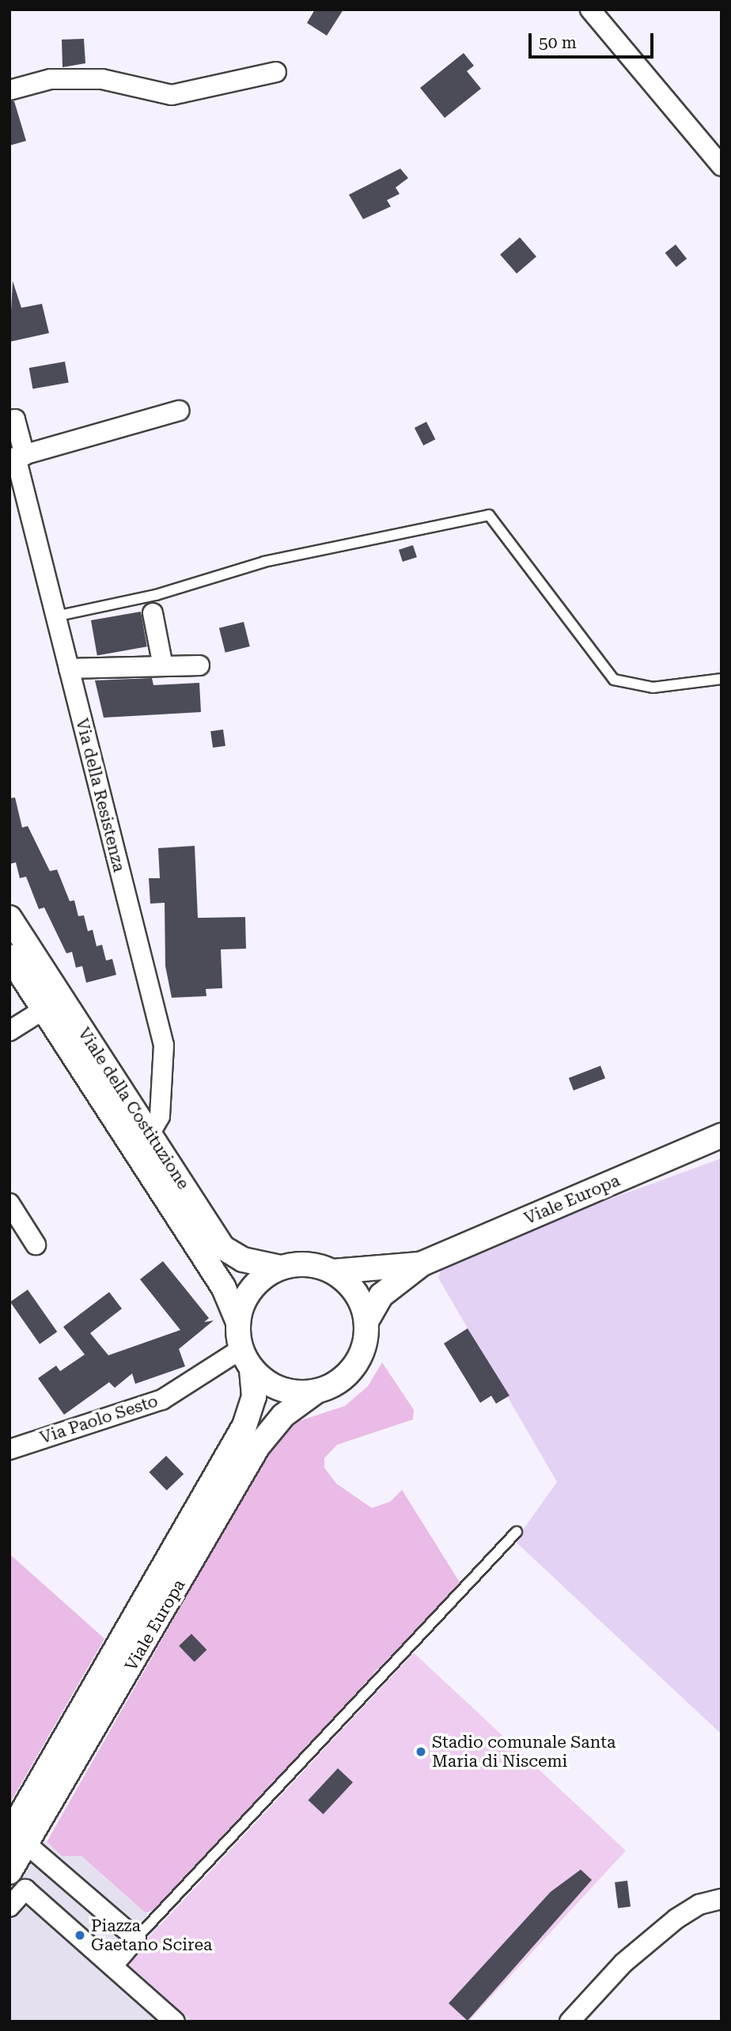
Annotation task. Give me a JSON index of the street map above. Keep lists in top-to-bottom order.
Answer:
{
  "streets": {
    "street": [
      "Via della Resistenza",
      "Viale della Costituzione",
      "Viale Europa",
      "Via Paolo Sesto"
    ]
  },
  "crossings": [
    ["Via della Resistenza", "Viale della Costituzione"],
    ["Viale della Costituzione", "Viale Europa"],
    ["Viale della Costituzione", "Via Paolo Sesto"],
    ["Viale Europa", "Via Paolo Sesto"]
  ],
  "places": ["Stadio comunale Santa Maria di Niscemi", "Piazza Gaetano Scirea"],
  "scale_bar": "50 m"
}
